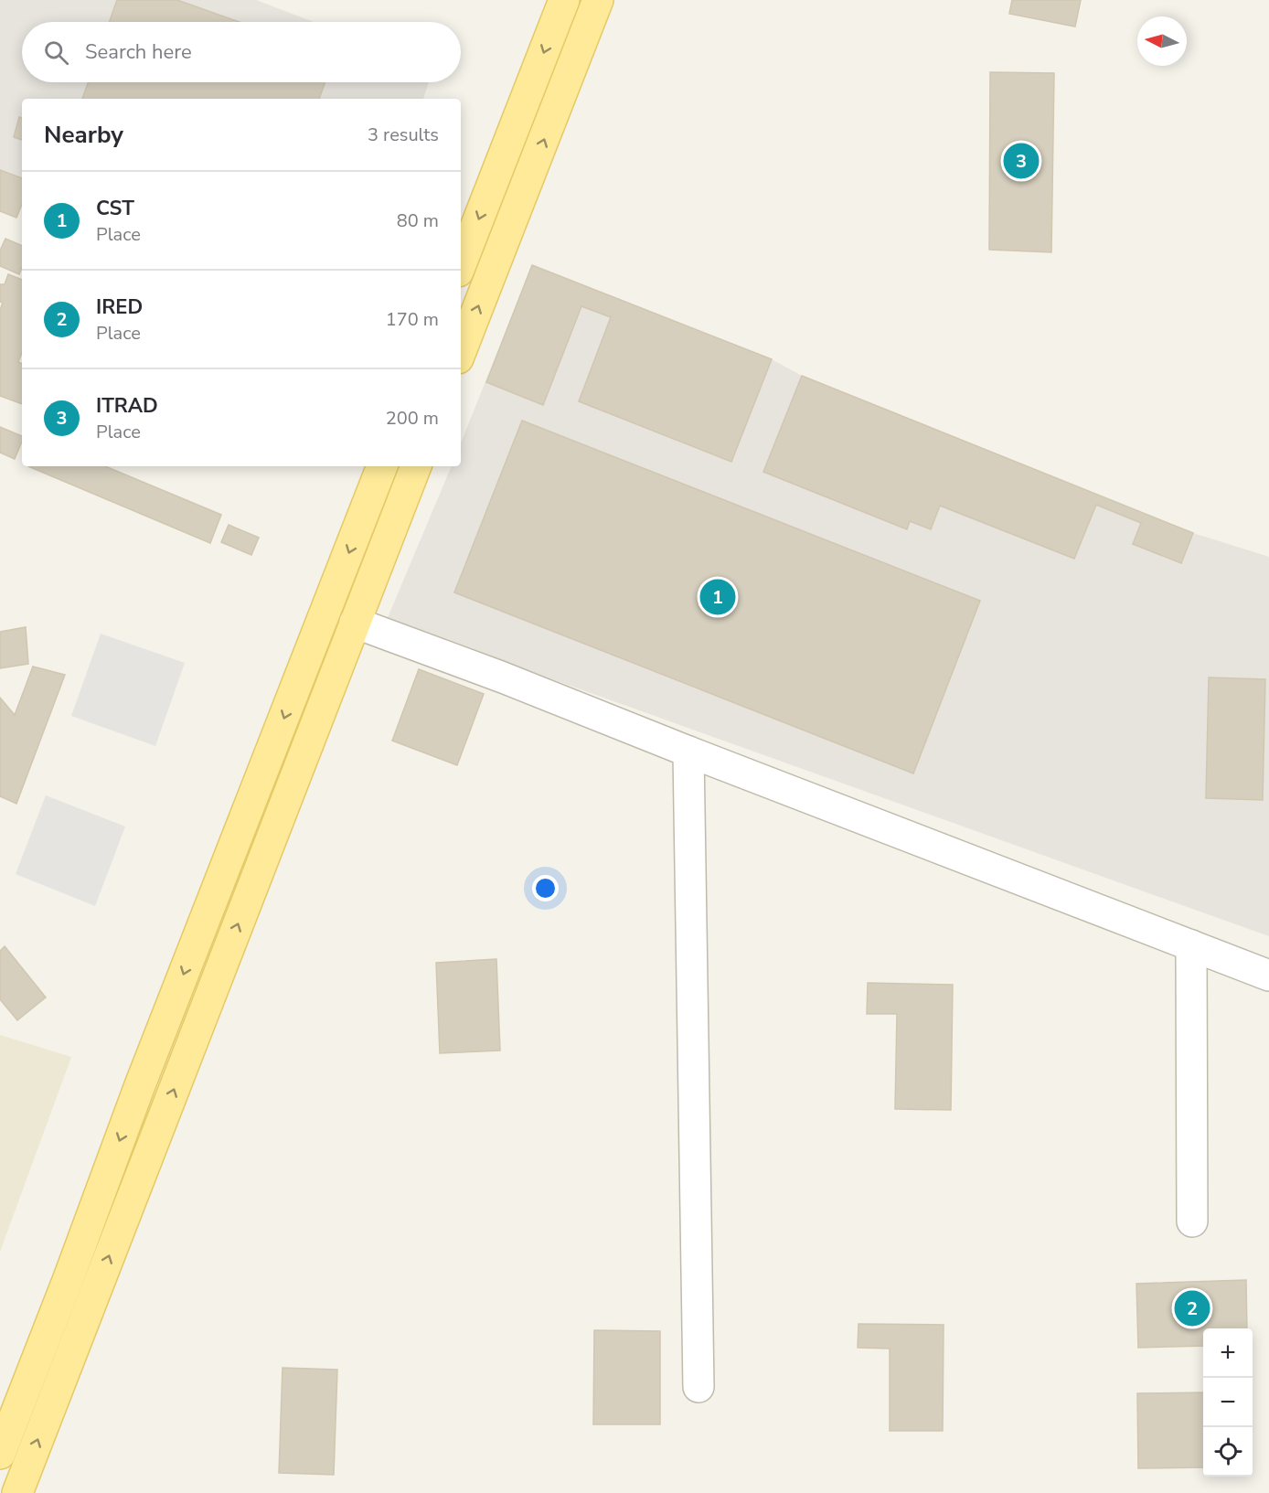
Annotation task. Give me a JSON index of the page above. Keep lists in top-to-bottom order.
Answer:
{
  "north": "left",
  "page": {
    "search": "Search here",
    "heading": ["Nearby", "3 results"],
    "pins": ["3", "1", "2"],
    "list": [
      {
        "mark": "1",
        "name": "CST",
        "note": "Place",
        "value": "80 m"
      },
      {
        "mark": "2",
        "name": "IRED",
        "note": "Place",
        "value": "170 m"
      },
      {
        "mark": "3",
        "name": "ITRAD",
        "note": "Place",
        "value": "200 m"
      }
    ],
    "map_buttons": ["+", "−"]
  }
}
